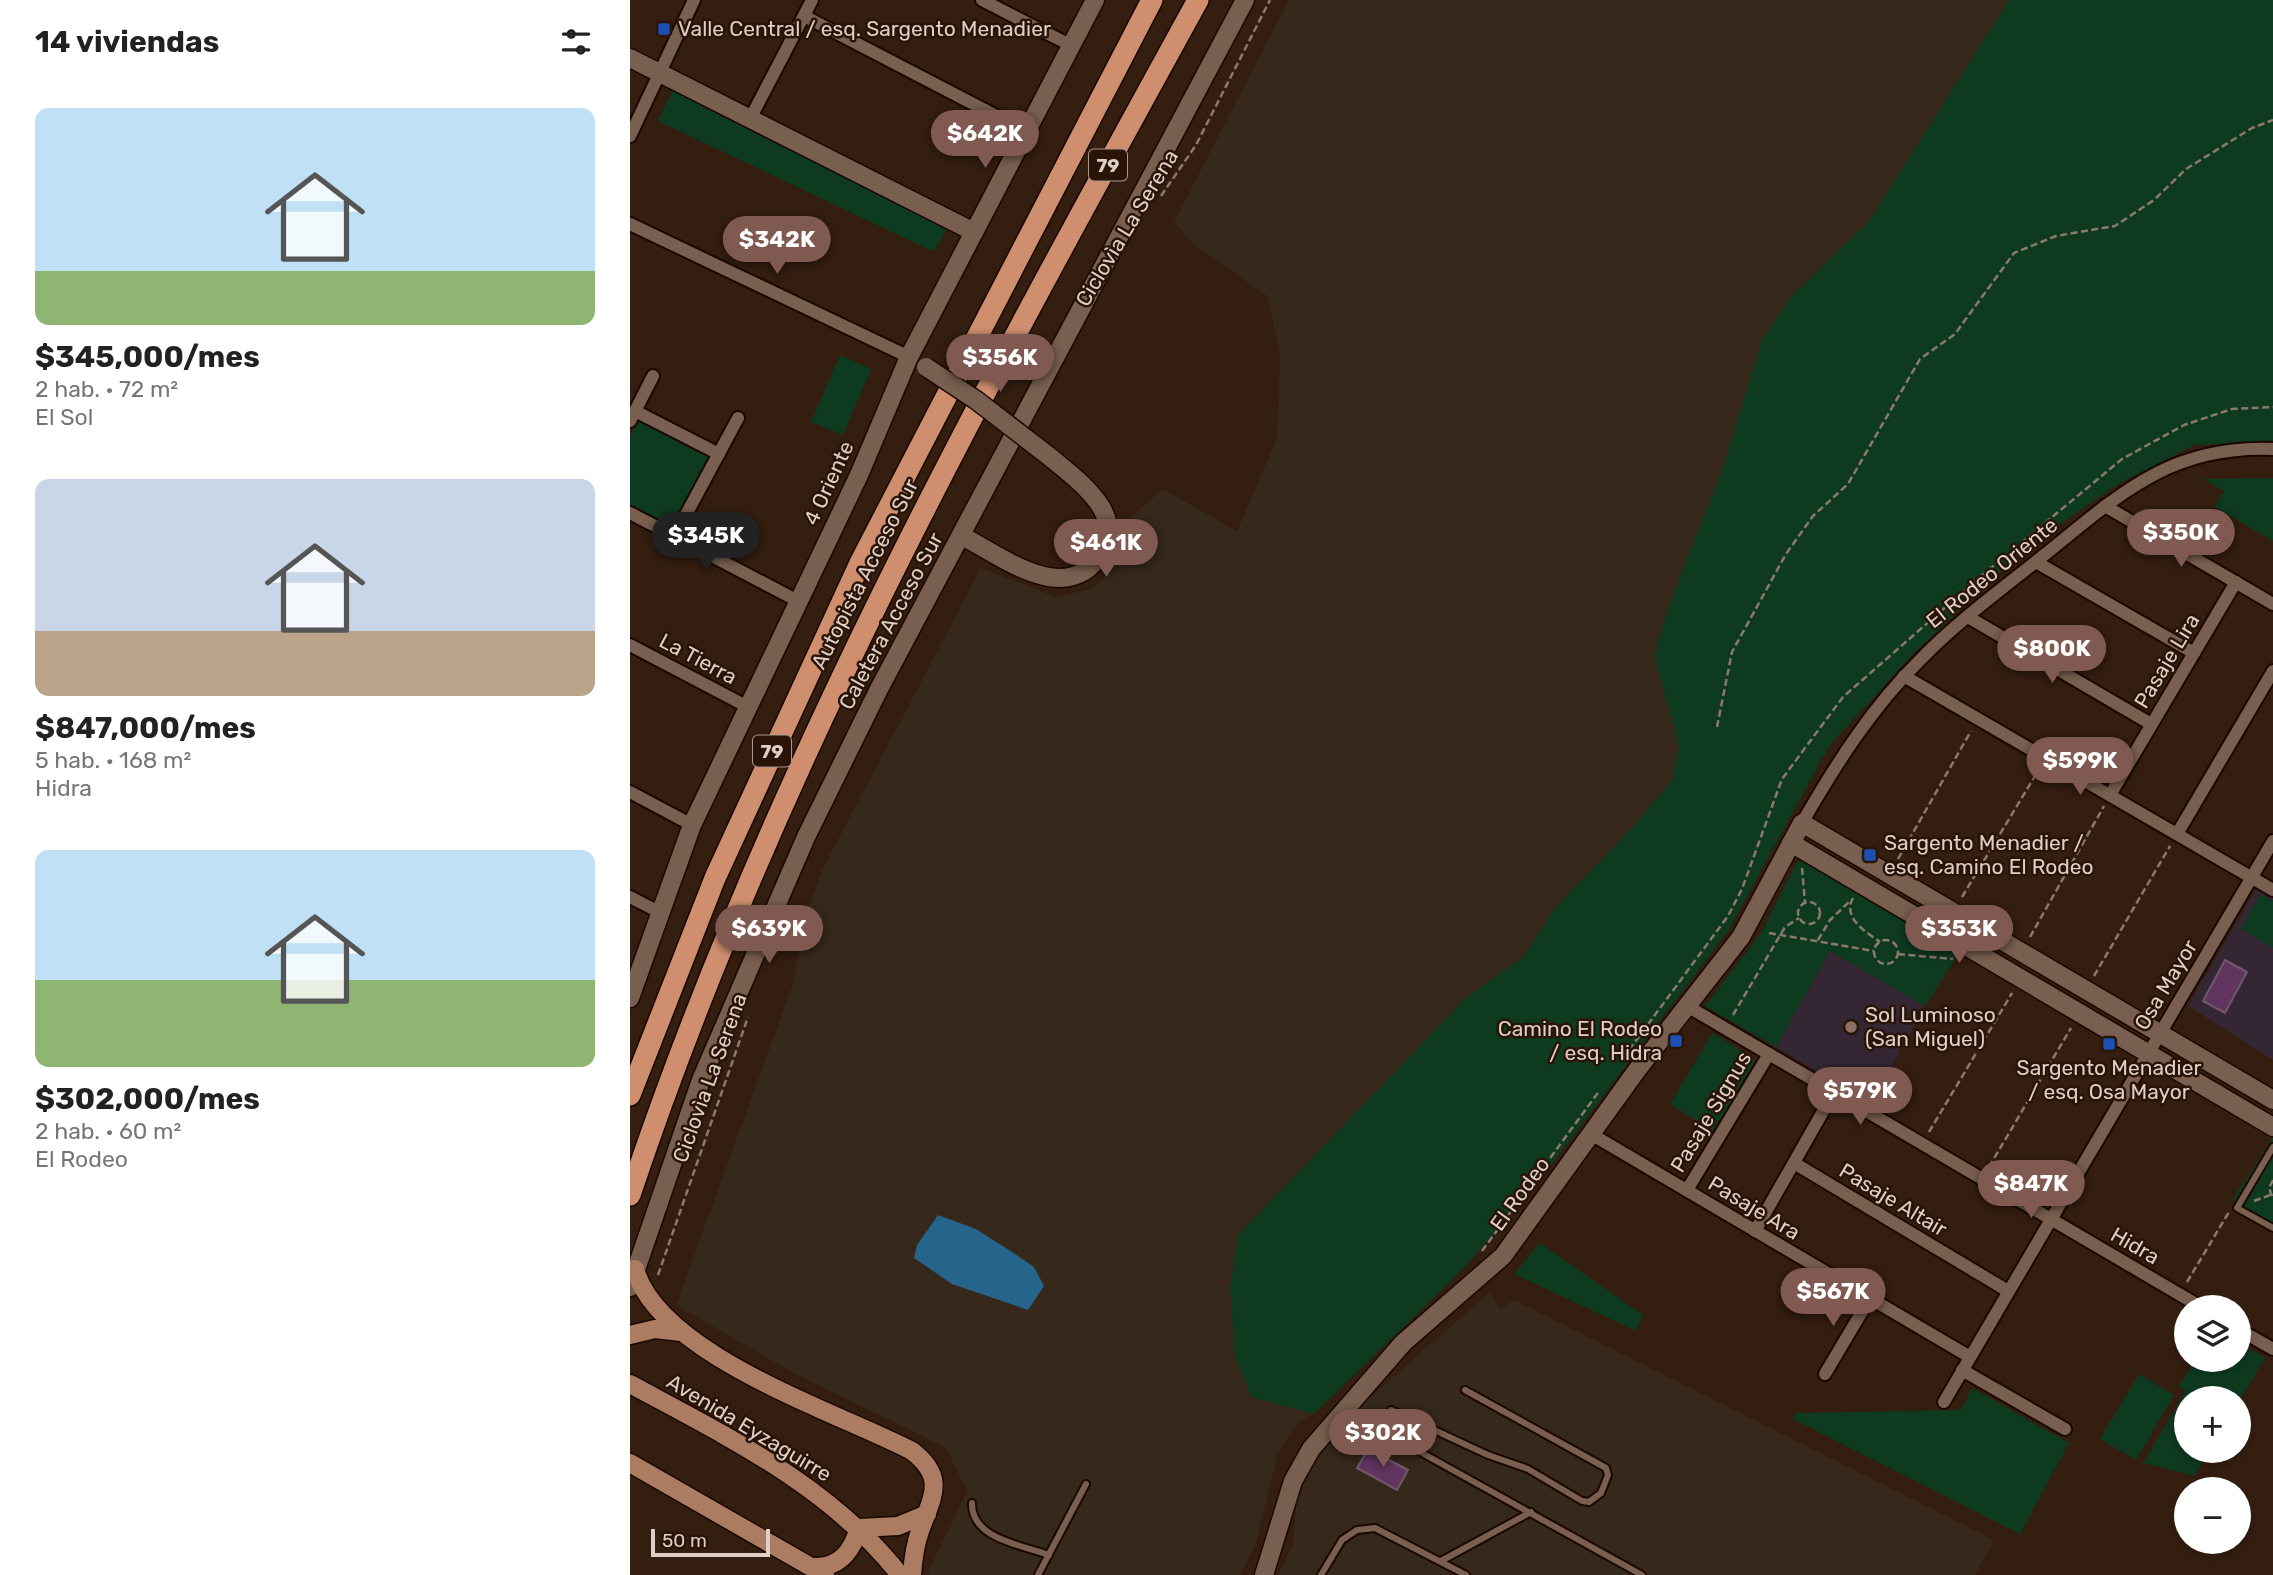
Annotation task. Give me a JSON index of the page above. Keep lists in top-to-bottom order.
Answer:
{
  "streets": {
    "highway": ["79", "Autopista Acceso Sur"],
    "main road": [
      "4 Oriente",
      "Caletera Acceso Sur",
      "El Rodeo",
      "Avenida Eyzaguirre"
    ],
    "street": [
      "El Rodeo Oriente",
      "La Tierra",
      "Pasaje Lira",
      "Osa Mayor",
      "Pasaje Signus",
      "Pasaje Altair",
      "Pasaje Ara",
      "Hidra"
    ],
    "path": ["Ciclovìa La Serena"]
  },
  "crossings": [
    ["4 Oriente", "La Tierra"],
    ["El Rodeo Oriente", "El Rodeo"],
    ["Osa Mayor", "Pasaje Altair"],
    ["Osa Mayor", "Pasaje Ara"],
    ["Osa Mayor", "Hidra"],
    ["Pasaje Signus", "Pasaje Ara"],
    ["Pasaje Signus", "Hidra"],
    ["El Rodeo", "Pasaje Ara"],
    ["El Rodeo", "Hidra"]
  ],
  "places": {
    "transit": [
      "Valle Central / esq. Sargento Menadier",
      "Sargento Menadier / esq. Camino El Rodeo",
      "Camino El Rodeo / esq. Hidra",
      "Sargento Menadier / esq. Osa Mayor"
    ],
    "other": ["Sol Luminoso (San Miguel)"]
  },
  "scale_bar": "50 m",
  "page": {
    "heading": "14 viviendas",
    "list": [
      {
        "name": "$345,000/mes",
        "note": "2 hab. · 72 m² · El Sol"
      },
      {
        "name": "$847,000/mes",
        "note": "5 hab. · 168 m² · Hidra"
      },
      {
        "name": "$302,000/mes",
        "note": "2 hab. · 60 m² · El Rodeo"
      }
    ],
    "price": [
      "$642K",
      "$342K",
      "$356K",
      "$350K",
      "$345K",
      "$461K",
      "$800K",
      "$599K",
      "$639K",
      "$353K",
      "$579K",
      "$847K",
      "$567K",
      "$302K"
    ],
    "map_buttons": ["+", "−"],
    "scale": "50 m"
  }
}
